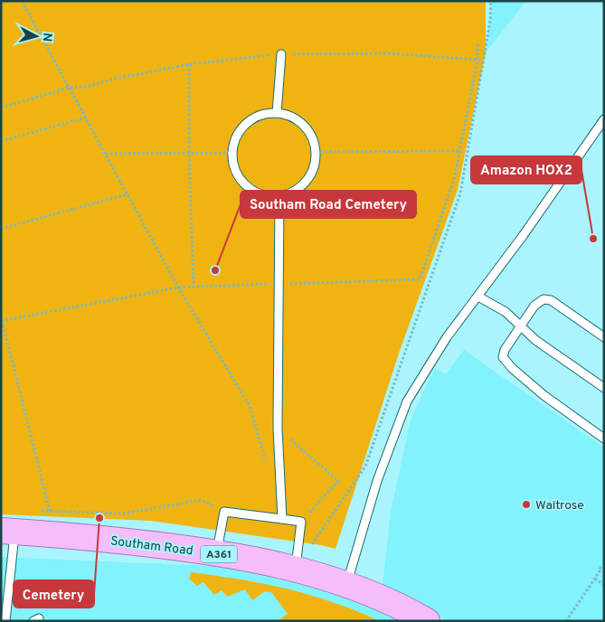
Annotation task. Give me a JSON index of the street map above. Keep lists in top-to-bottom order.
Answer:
{
  "streets": {
    "main road": ["Southam Road", "A361"]
  },
  "places": [
    "Amazon HOX2",
    "Southam Road Cemetery",
    "Waitrose",
    "Cemetery"
  ],
  "north": "right"
}
